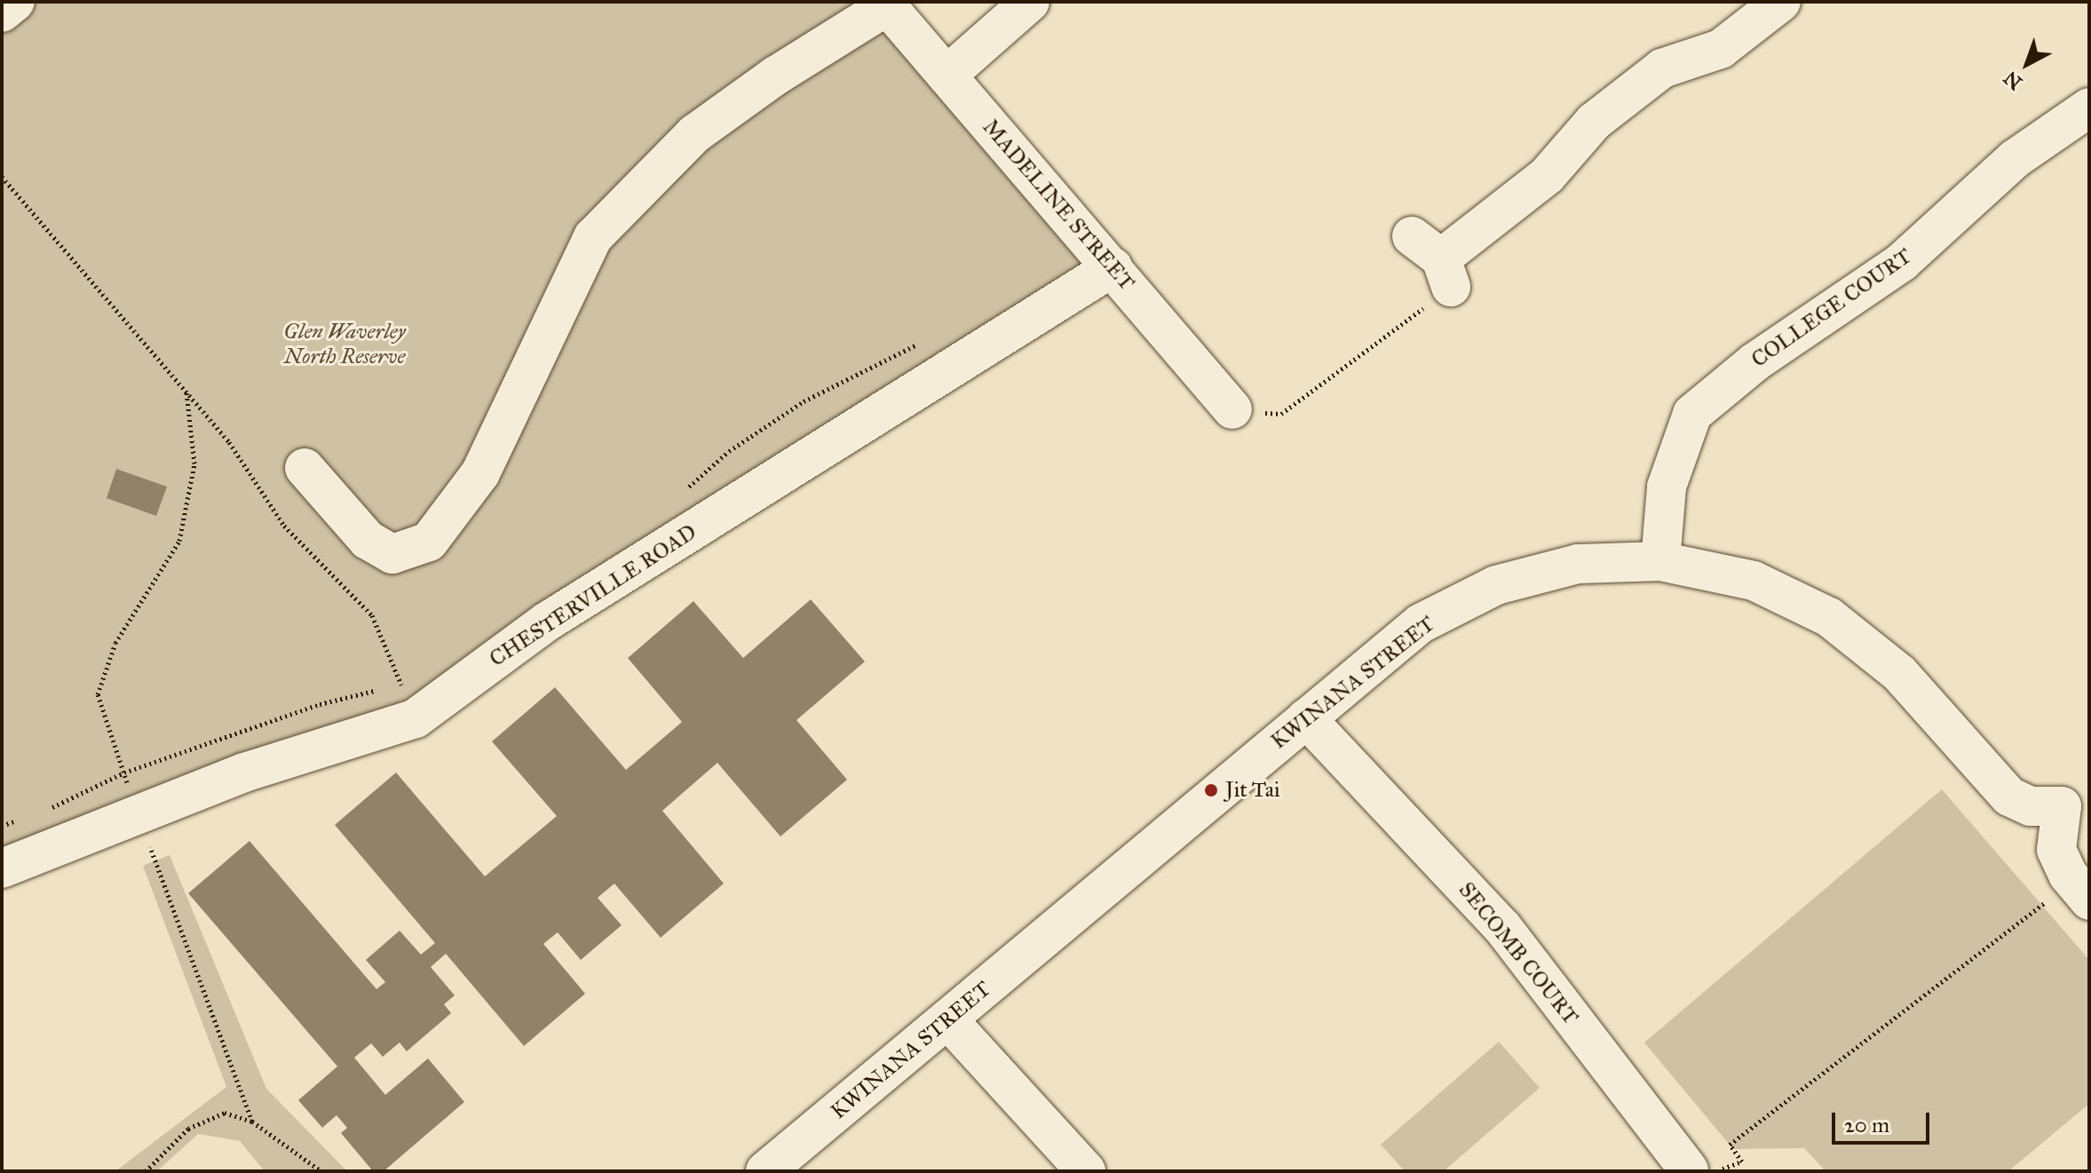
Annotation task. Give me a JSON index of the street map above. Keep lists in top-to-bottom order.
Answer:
{
  "streets": {
    "street": [
      "MADELINE STREET",
      "COLLEGE COURT",
      "CHESTERVILLE ROAD",
      "KWINANA STREET",
      "SECOMB COURT"
    ]
  },
  "crossings": [
    ["MADELINE STREET", "CHESTERVILLE ROAD"],
    ["COLLEGE COURT", "KWINANA STREET"],
    ["KWINANA STREET", "SECOMB COURT"]
  ],
  "parks": ["Glen Waverley North Reserve"],
  "places": ["Jit Tai"],
  "scale_bar": "20 m",
  "north": "bottom left"
}
